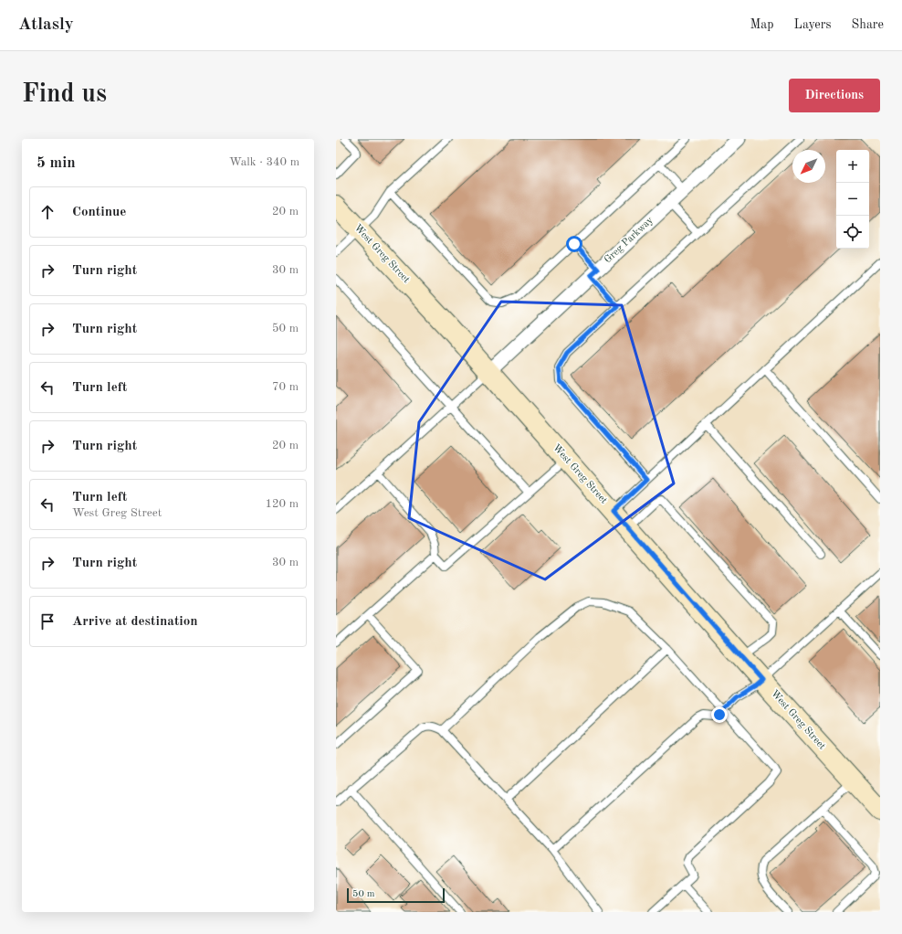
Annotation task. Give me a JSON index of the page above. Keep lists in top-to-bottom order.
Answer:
{
  "streets": {
    "main road": ["West Greg Street"],
    "street": ["Greg Parkway"]
  },
  "crossings": [
    ["Greg Parkway", "West Greg Street"]
  ],
  "scale_bar": "50 m",
  "north": "bottom left",
  "page": {
    "header": "Atlasly",
    "nav": ["Map", "Layers", "Share"],
    "buttons": "Directions",
    "title": "Find us",
    "heading": ["5 min", "Walk · 340 m"],
    "map_buttons": ["+", "−"],
    "list": [
      ["Continue", "20 m"],
      ["Turn right", "30 m"],
      ["Turn right", "50 m"],
      ["Turn left", "70 m"],
      ["Turn right", "20 m"],
      ["Turn left", "West Greg Street", "120 m"],
      ["Turn right", "30 m"],
      "Arrive at destination"
    ],
    "scale": "50 m"
  }
}
